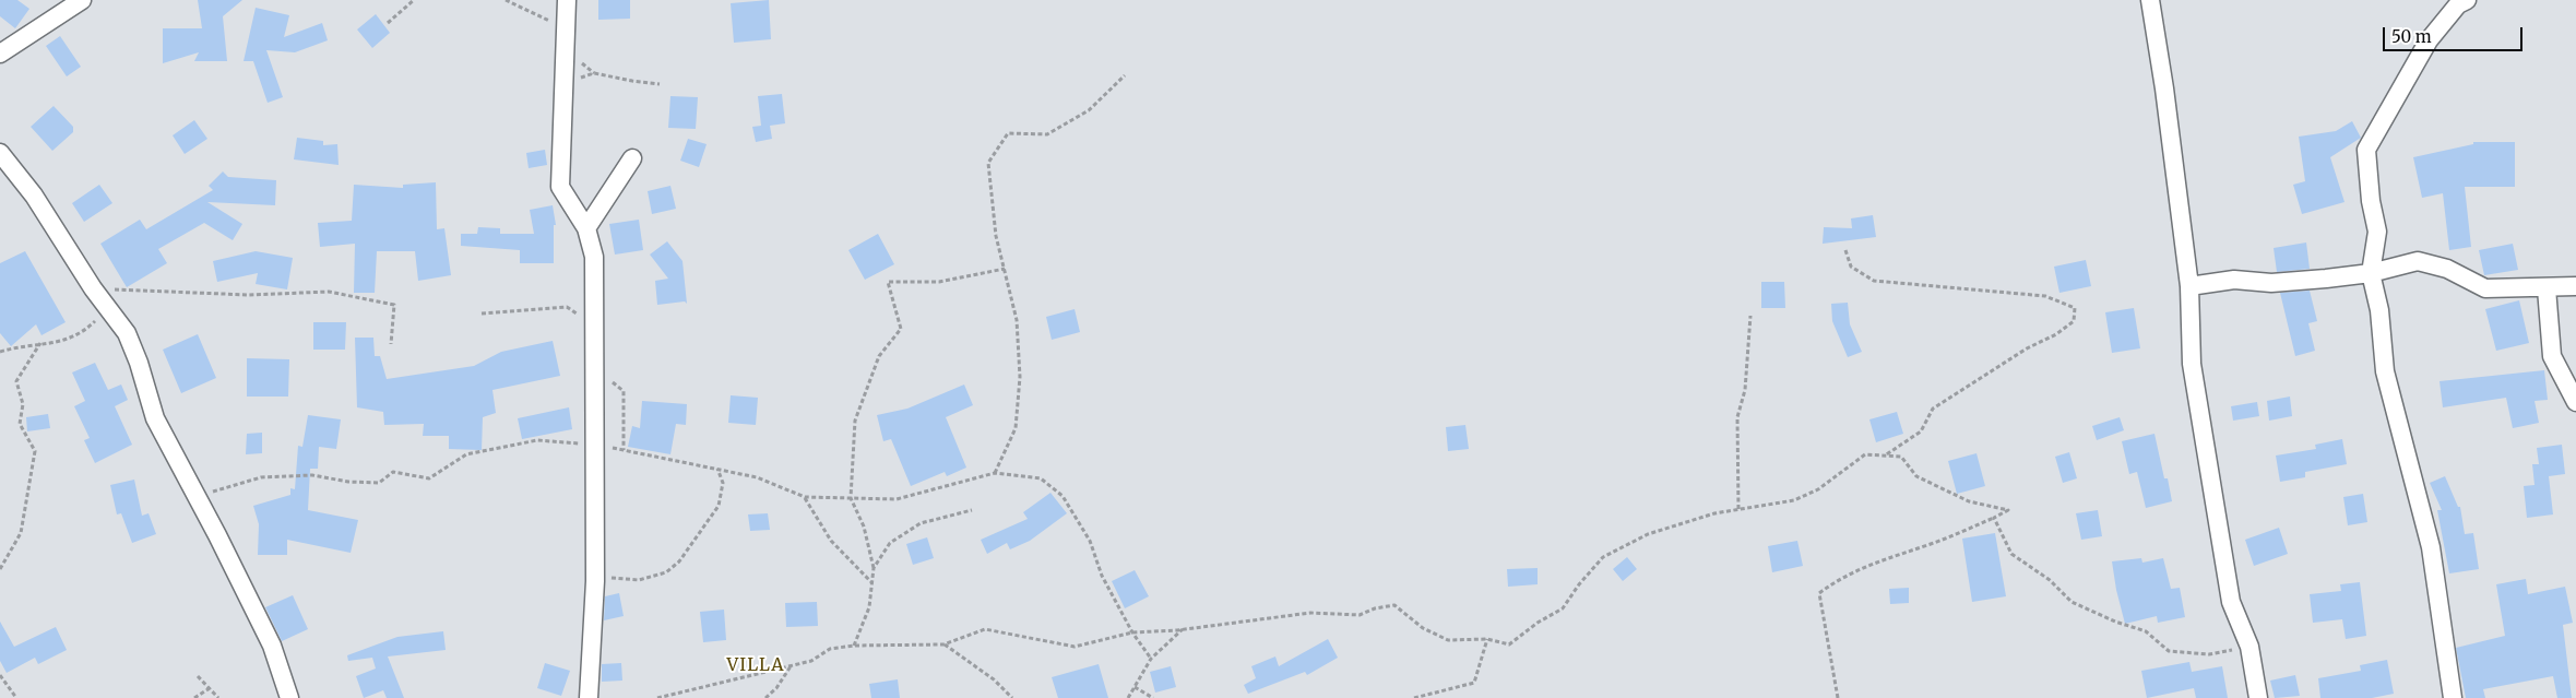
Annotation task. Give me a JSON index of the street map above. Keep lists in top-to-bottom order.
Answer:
{
  "districts": ["VILLA"],
  "scale_bar": "50 m"
}
